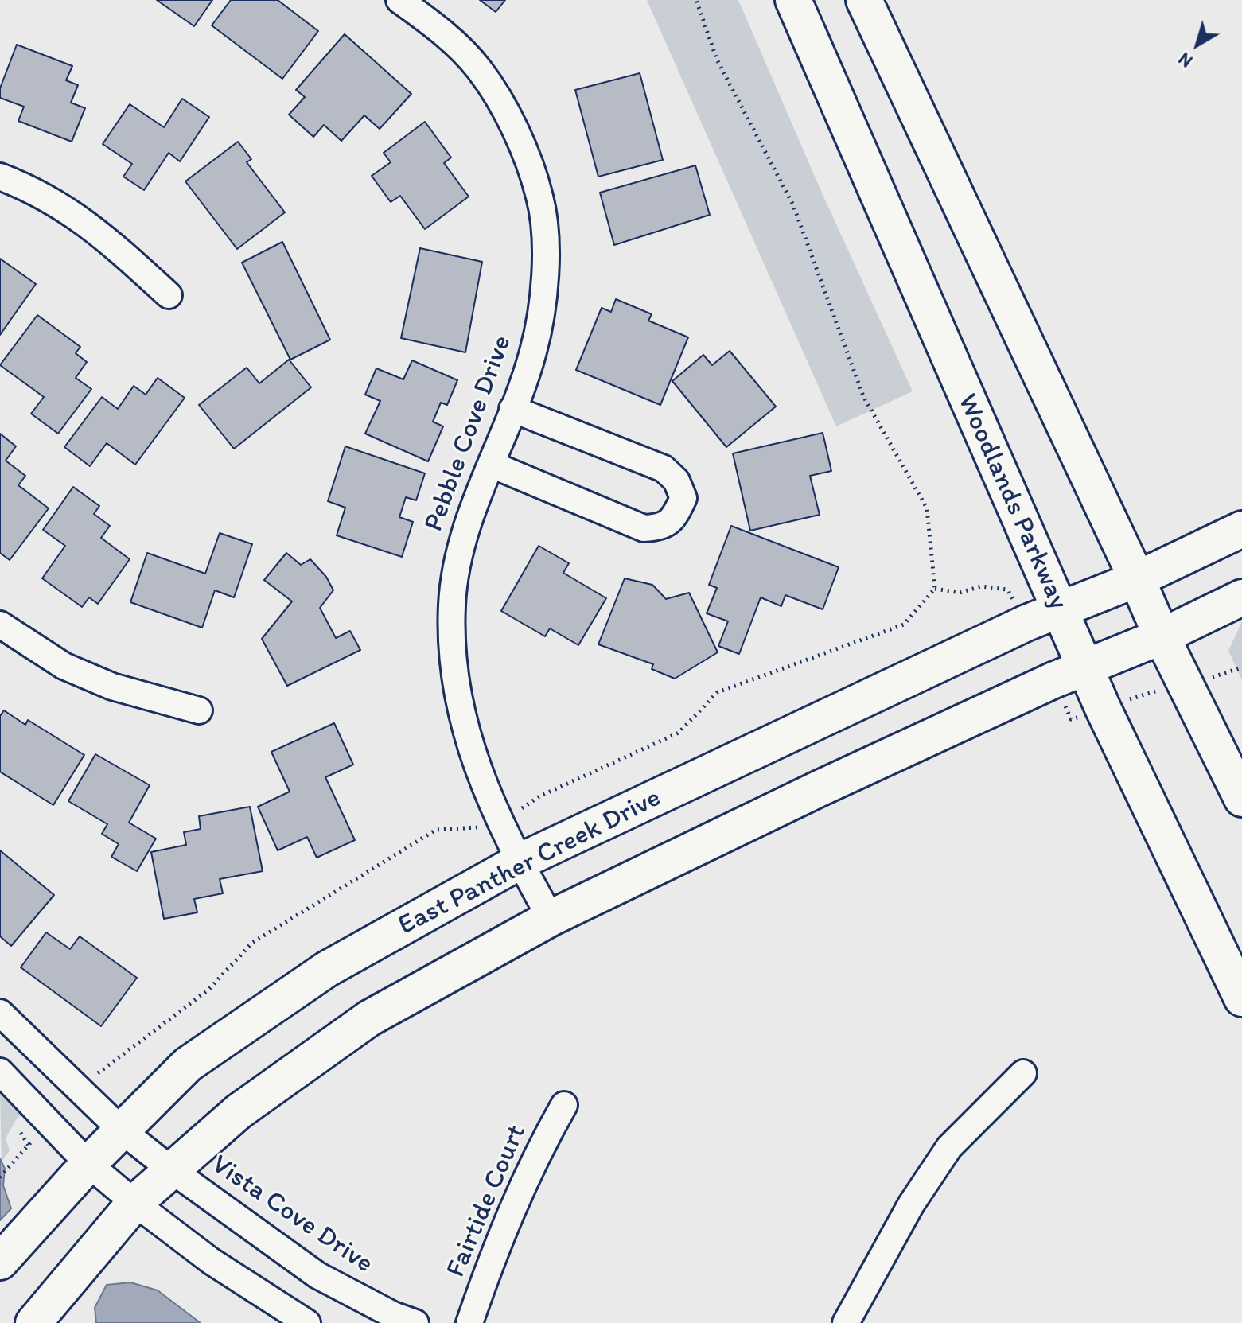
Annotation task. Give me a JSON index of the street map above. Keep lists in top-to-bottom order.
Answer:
{
  "streets": {
    "street": [
      "Pebble Cove Drive",
      "Woodlands Parkway",
      "East Panther Creek Drive",
      "Fairtide Court",
      "Vista Cove Drive"
    ]
  },
  "crossings": [
    ["Pebble Cove Drive", "East Panther Creek Drive"],
    ["Woodlands Parkway", "East Panther Creek Drive"],
    ["East Panther Creek Drive", "Vista Cove Drive"]
  ],
  "north": "bottom left"
}
